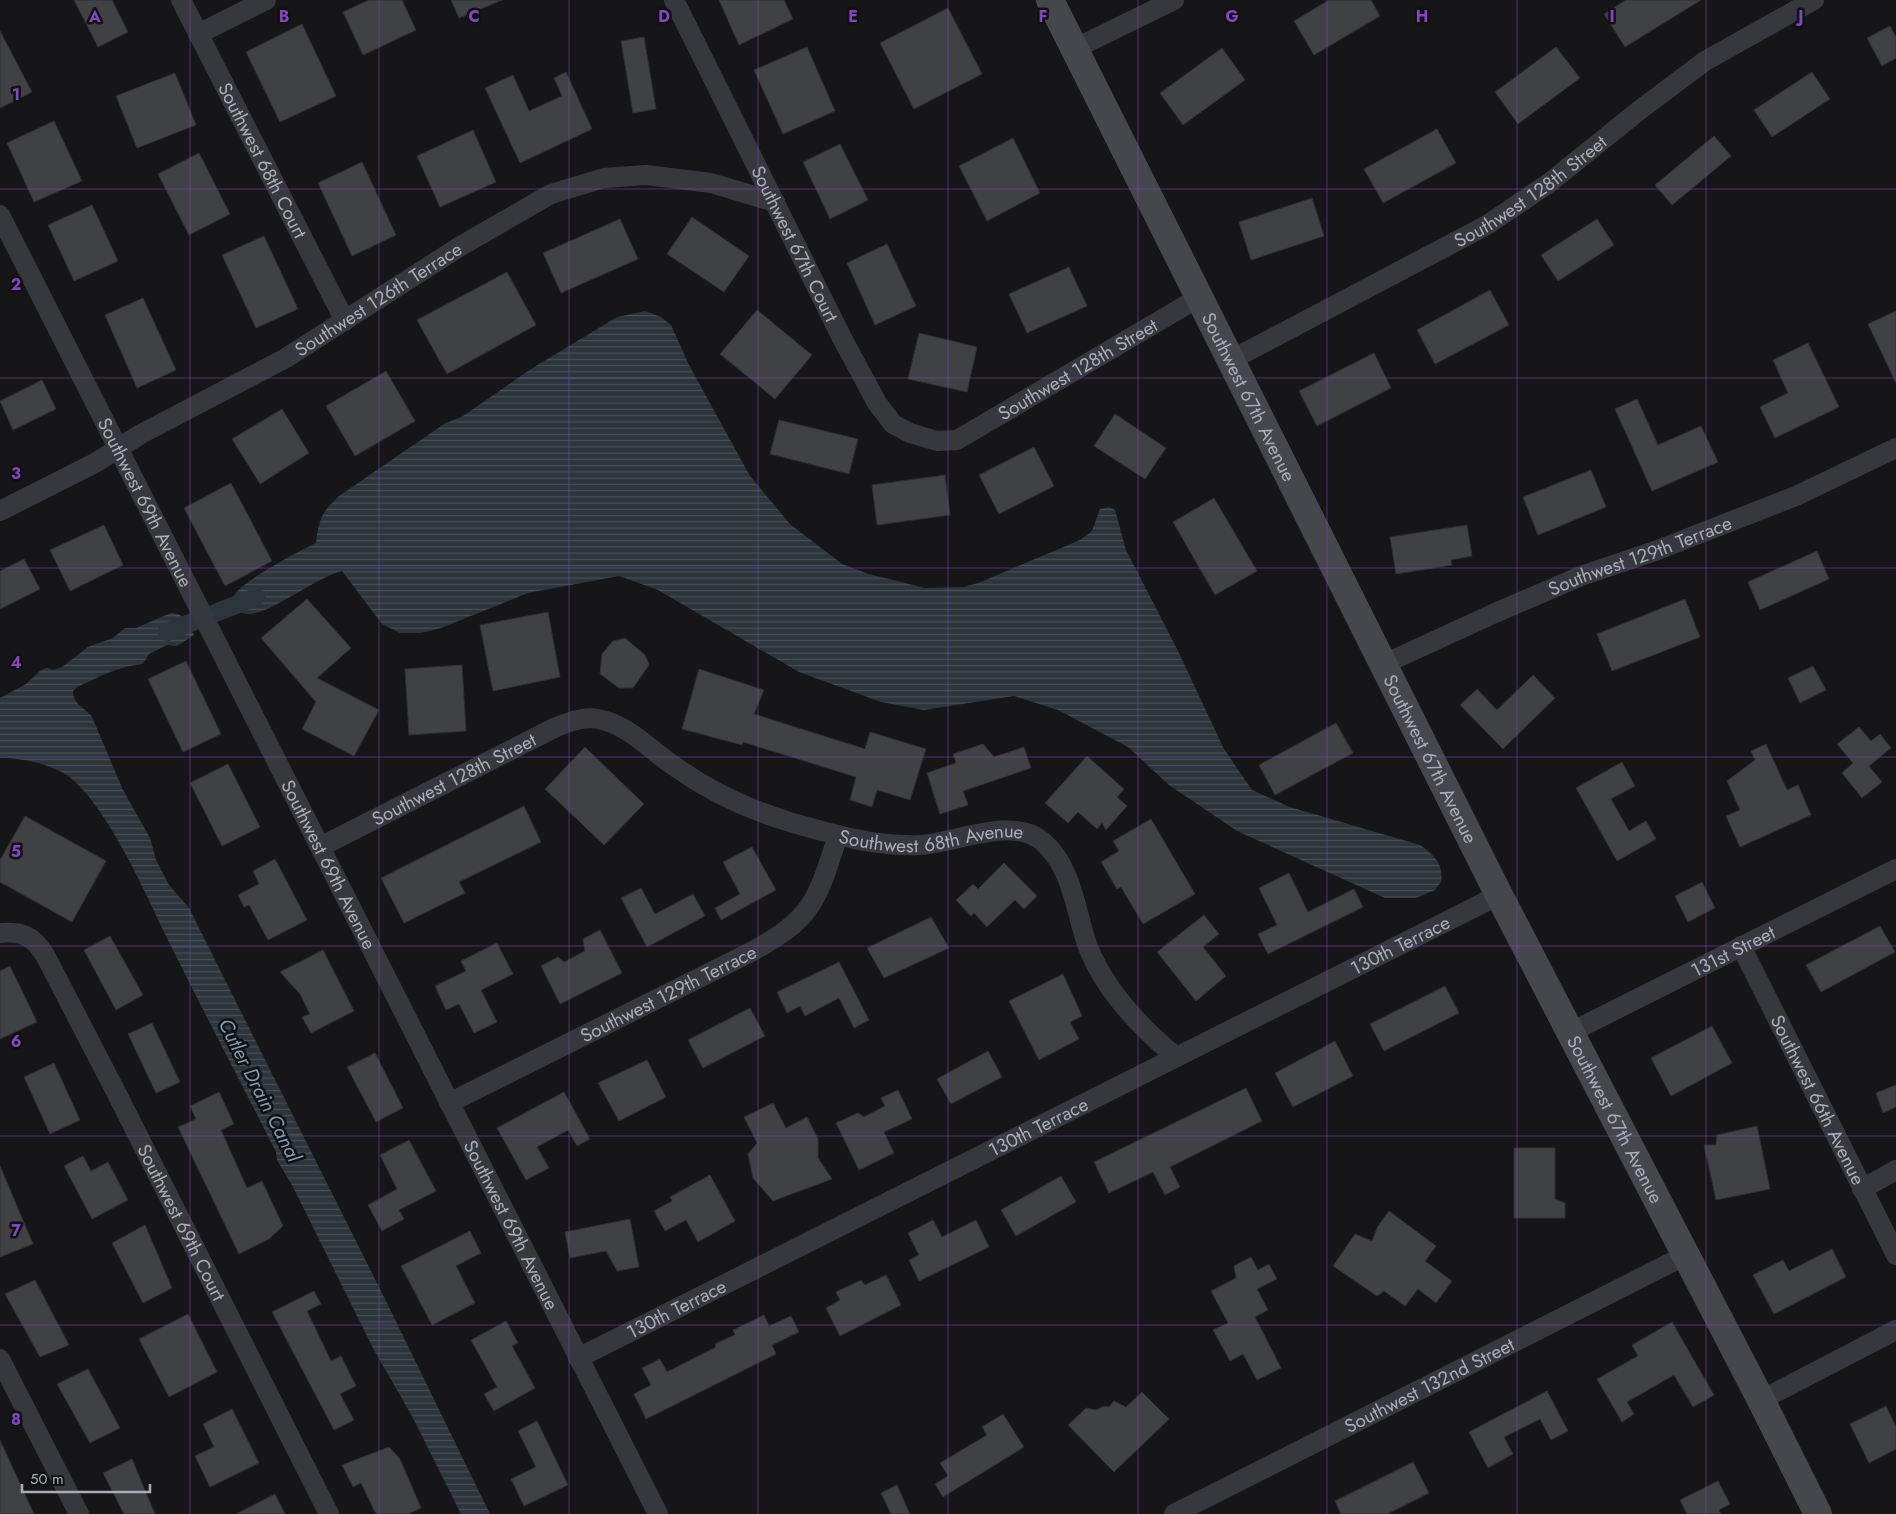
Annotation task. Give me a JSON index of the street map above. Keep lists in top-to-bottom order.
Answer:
{
  "streets": {
    "main road": ["Southwest 67th Avenue"],
    "street": [
      "Southwest 68th Court",
      "Southwest 128th Street",
      "Southwest 67th Court",
      "Southwest 126th Terrace",
      "Southwest 69th Avenue",
      "Southwest 129th Terrace",
      "Southwest 68th Avenue",
      "130th Terrace",
      "131st Street",
      "Southwest 66th Avenue",
      "Southwest 69th Court",
      "Southwest 132nd Street"
    ]
  },
  "crossings": [
    ["Southwest 68th Court", "Southwest 126th Terrace"],
    ["Southwest 128th Street", "Southwest 67th Court"],
    ["Southwest 128th Street", "Southwest 67th Avenue"],
    ["Southwest 128th Street", "Southwest 69th Avenue"],
    ["Southwest 128th Street", "Southwest 68th Avenue"],
    ["Southwest 67th Court", "Southwest 126th Terrace"],
    ["Southwest 126th Terrace", "Southwest 69th Avenue"],
    ["Southwest 67th Avenue", "Southwest 129th Terrace"],
    ["Southwest 67th Avenue", "130th Terrace"],
    ["Southwest 67th Avenue", "131st Street"],
    ["Southwest 67th Avenue", "Southwest 132nd Street"],
    ["Southwest 69th Avenue", "Southwest 129th Terrace"],
    ["Southwest 69th Avenue", "130th Terrace"],
    ["Southwest 129th Terrace", "Southwest 68th Avenue"],
    ["Southwest 68th Avenue", "130th Terrace"],
    ["131st Street", "Southwest 66th Avenue"]
  ],
  "water": ["Cutler Drain Canal"],
  "scale_bar": "50 m",
  "grid": {
    "columns": [
      "A",
      "B",
      "C",
      "D",
      "E",
      "F",
      "G",
      "H",
      "I",
      "J"
    ],
    "rows": [
      "1",
      "2",
      "3",
      "4",
      "5",
      "6",
      "7",
      "8"
    ]
  }
}
